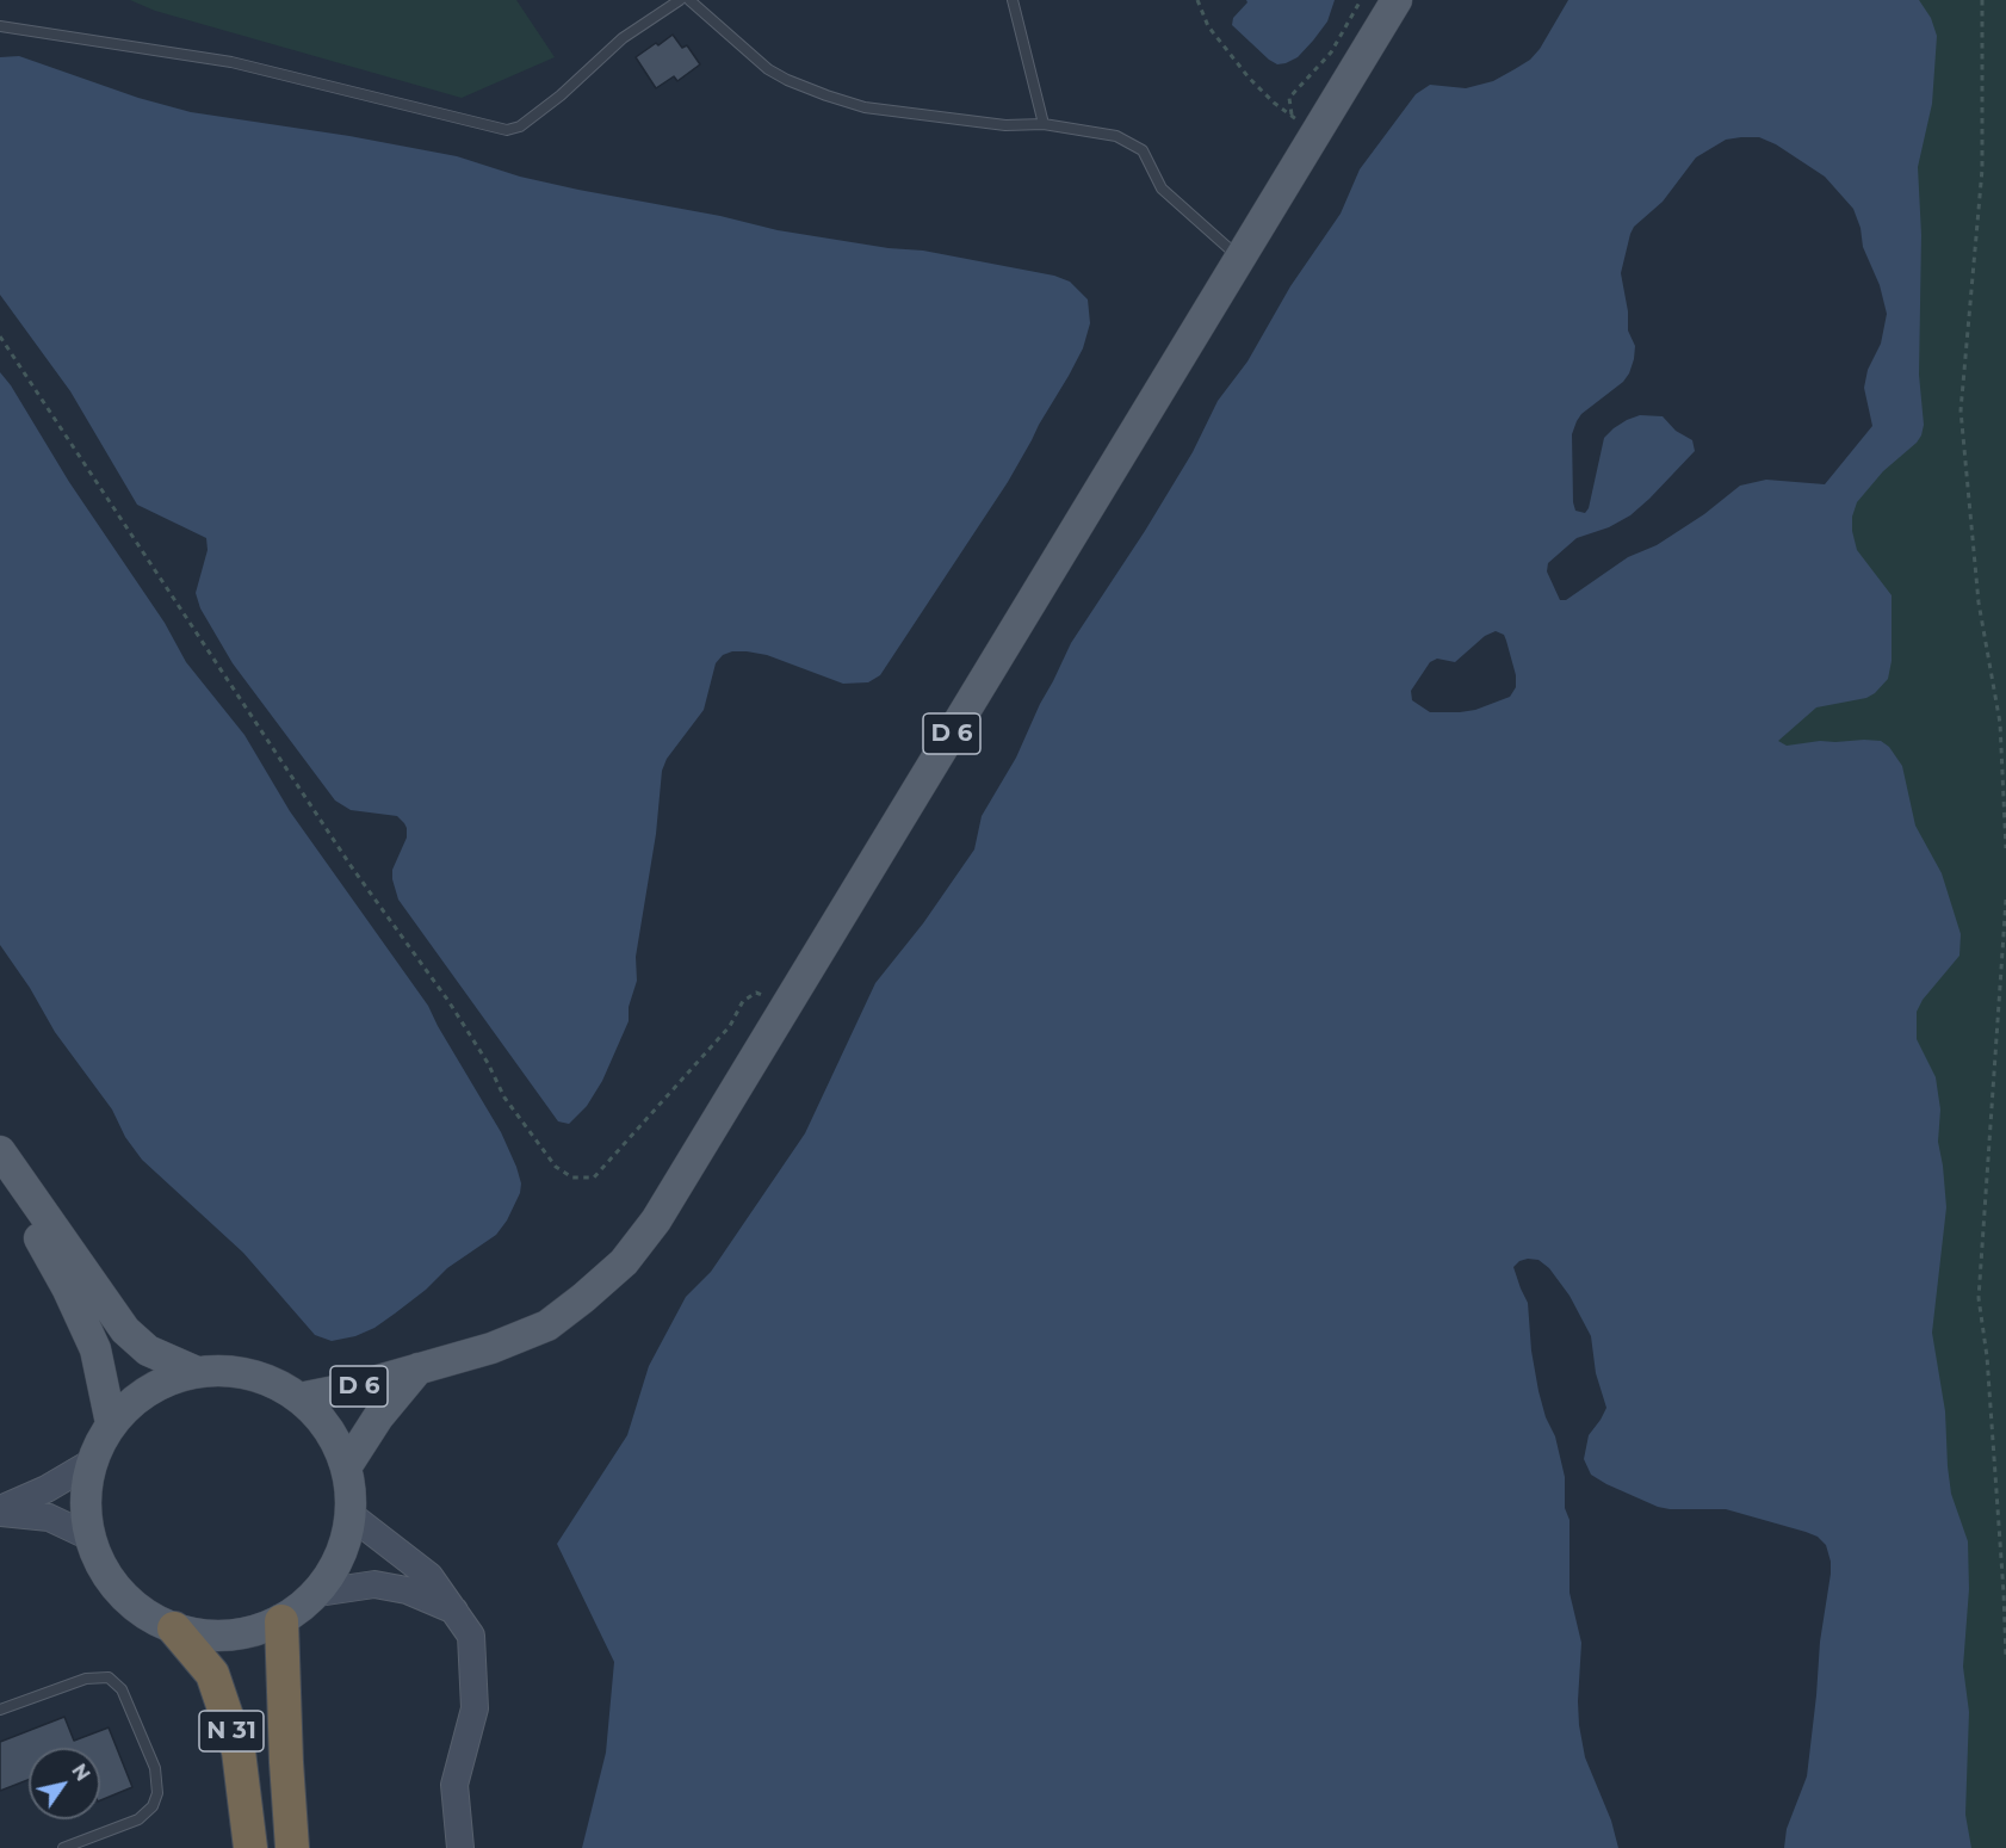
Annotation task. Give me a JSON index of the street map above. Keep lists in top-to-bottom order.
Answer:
{
  "streets": {
    "highway": ["N 31"],
    "main road": ["D 6"]
  },
  "north": "top right"
}
